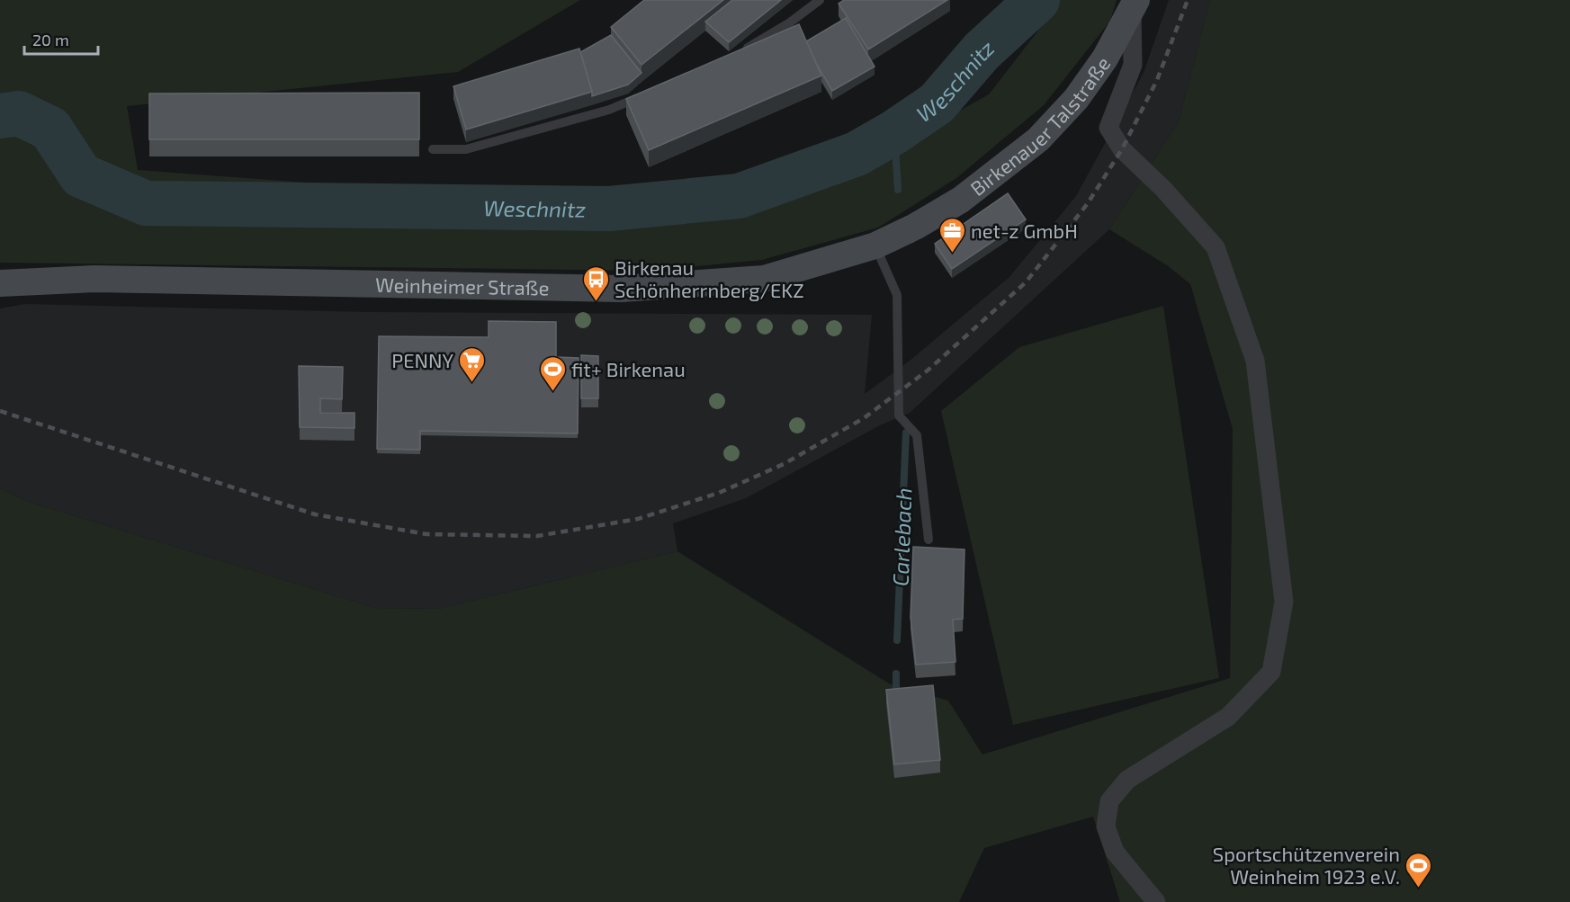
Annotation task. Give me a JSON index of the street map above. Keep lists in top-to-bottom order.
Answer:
{
  "streets": {
    "main road": ["Birkenauer Talstraße", "Weinheimer Straße"]
  },
  "crossings": [
    ["Birkenauer Talstraße", "Weinheimer Straße"]
  ],
  "water": ["Weschnitz", "Carlebach"],
  "places": {
    "office": ["net-z GmbH"],
    "bus stop": ["Birkenau Schönherrnberg/EKZ"],
    "supermarket": ["PENNY"],
    "sports": ["fit+ Birkenau", "Sportschützenverein Weinheim 1923 e.V."]
  },
  "scale_bar": "20 m"
}
